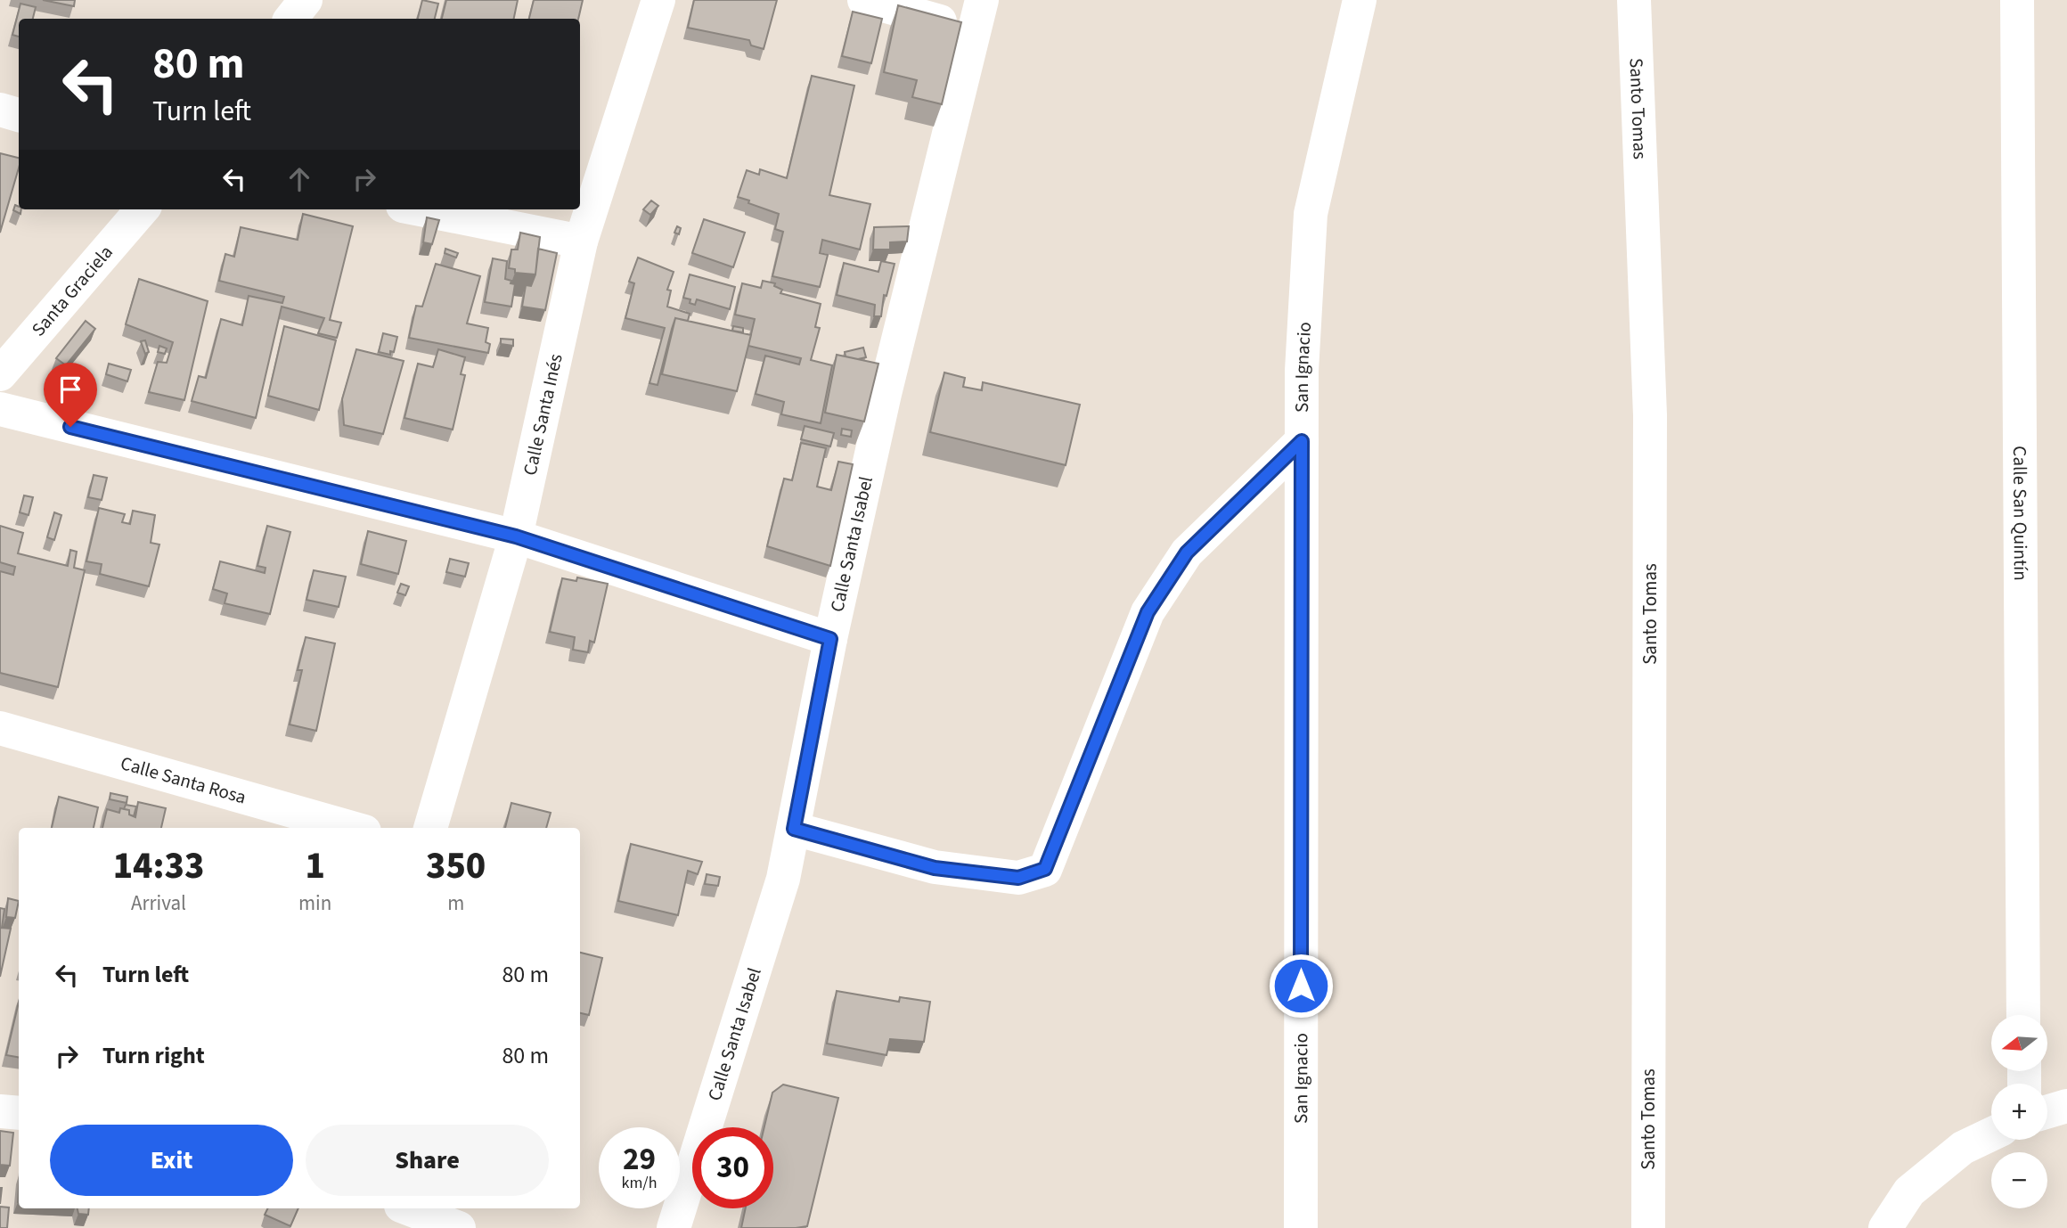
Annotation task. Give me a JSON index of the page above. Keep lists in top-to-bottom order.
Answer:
{
  "streets": {
    "street": [
      "Santo Tomas",
      "Santa Graciela",
      "San Ignacio",
      "Calle Santa Inés",
      "Calle San Quintín",
      "Calle Santa Isabel",
      "Calle Santa Rosa"
    ]
  },
  "north": "left",
  "page": {
    "turn": ["80 m", "Turn left"],
    "eta": [
      "14:33",
      "Arrival",
      "1",
      "min",
      "350",
      "m"
    ],
    "list": [
      {
        "name": "Turn left",
        "value": "80 m"
      },
      {
        "name": "Turn right",
        "value": "80 m"
      }
    ],
    "map_buttons": ["+", "−"],
    "buttons": ["Exit", "Share"],
    "speed": "29 km/h",
    "limit": "30"
  }
}
